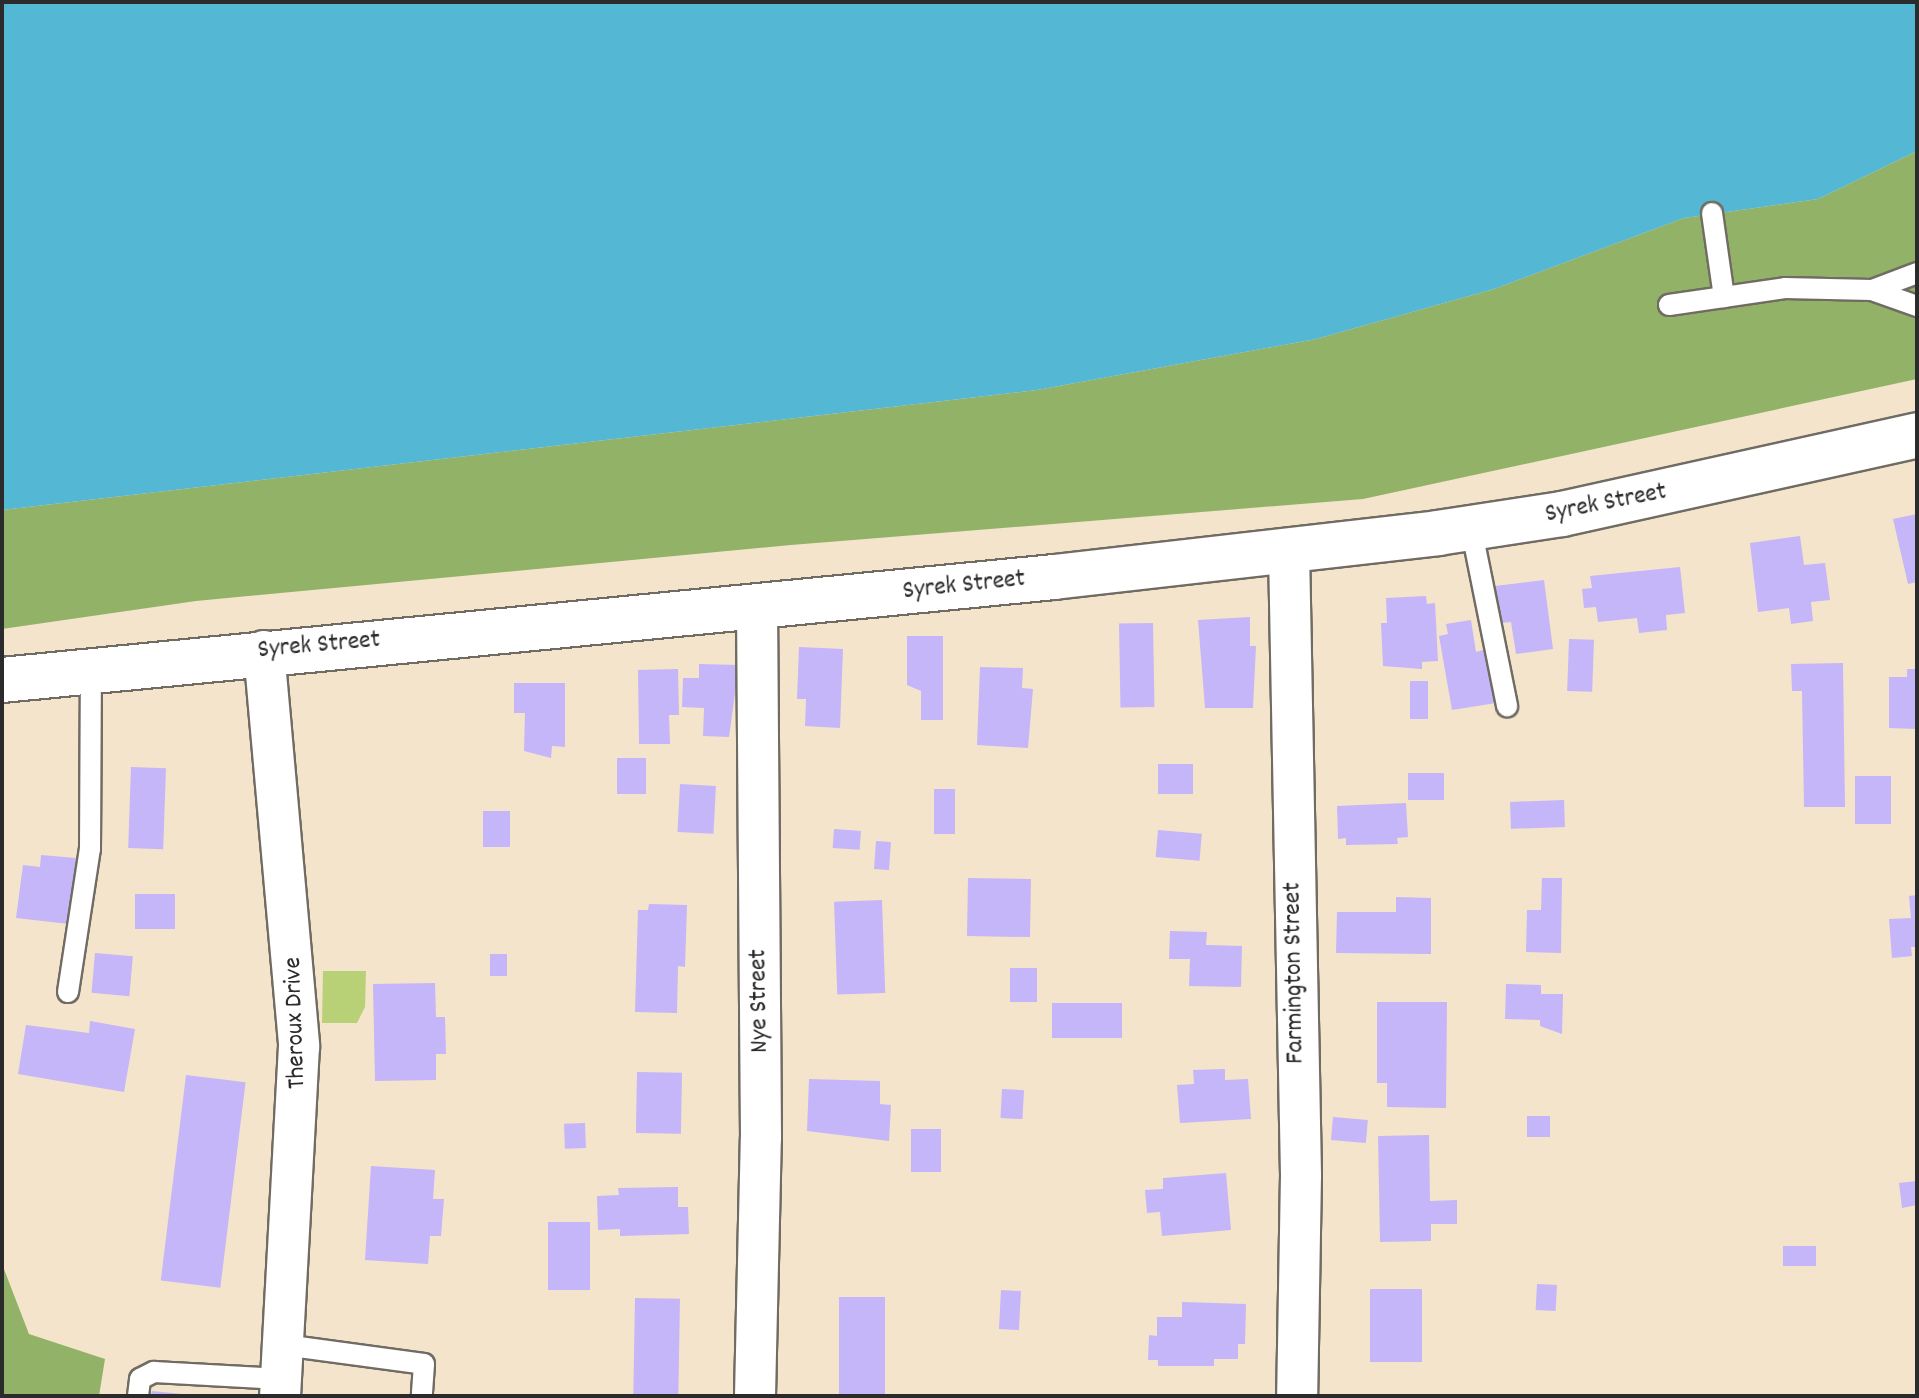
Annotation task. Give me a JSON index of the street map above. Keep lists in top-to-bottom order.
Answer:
{
  "streets": {
    "main road": ["Syrek Street"],
    "street": ["Farmington Street", "Nye Street", "Theroux Drive"]
  },
  "crossings": [
    ["Syrek Street", "Farmington Street"],
    ["Syrek Street", "Nye Street"],
    ["Syrek Street", "Theroux Drive"]
  ]
}
